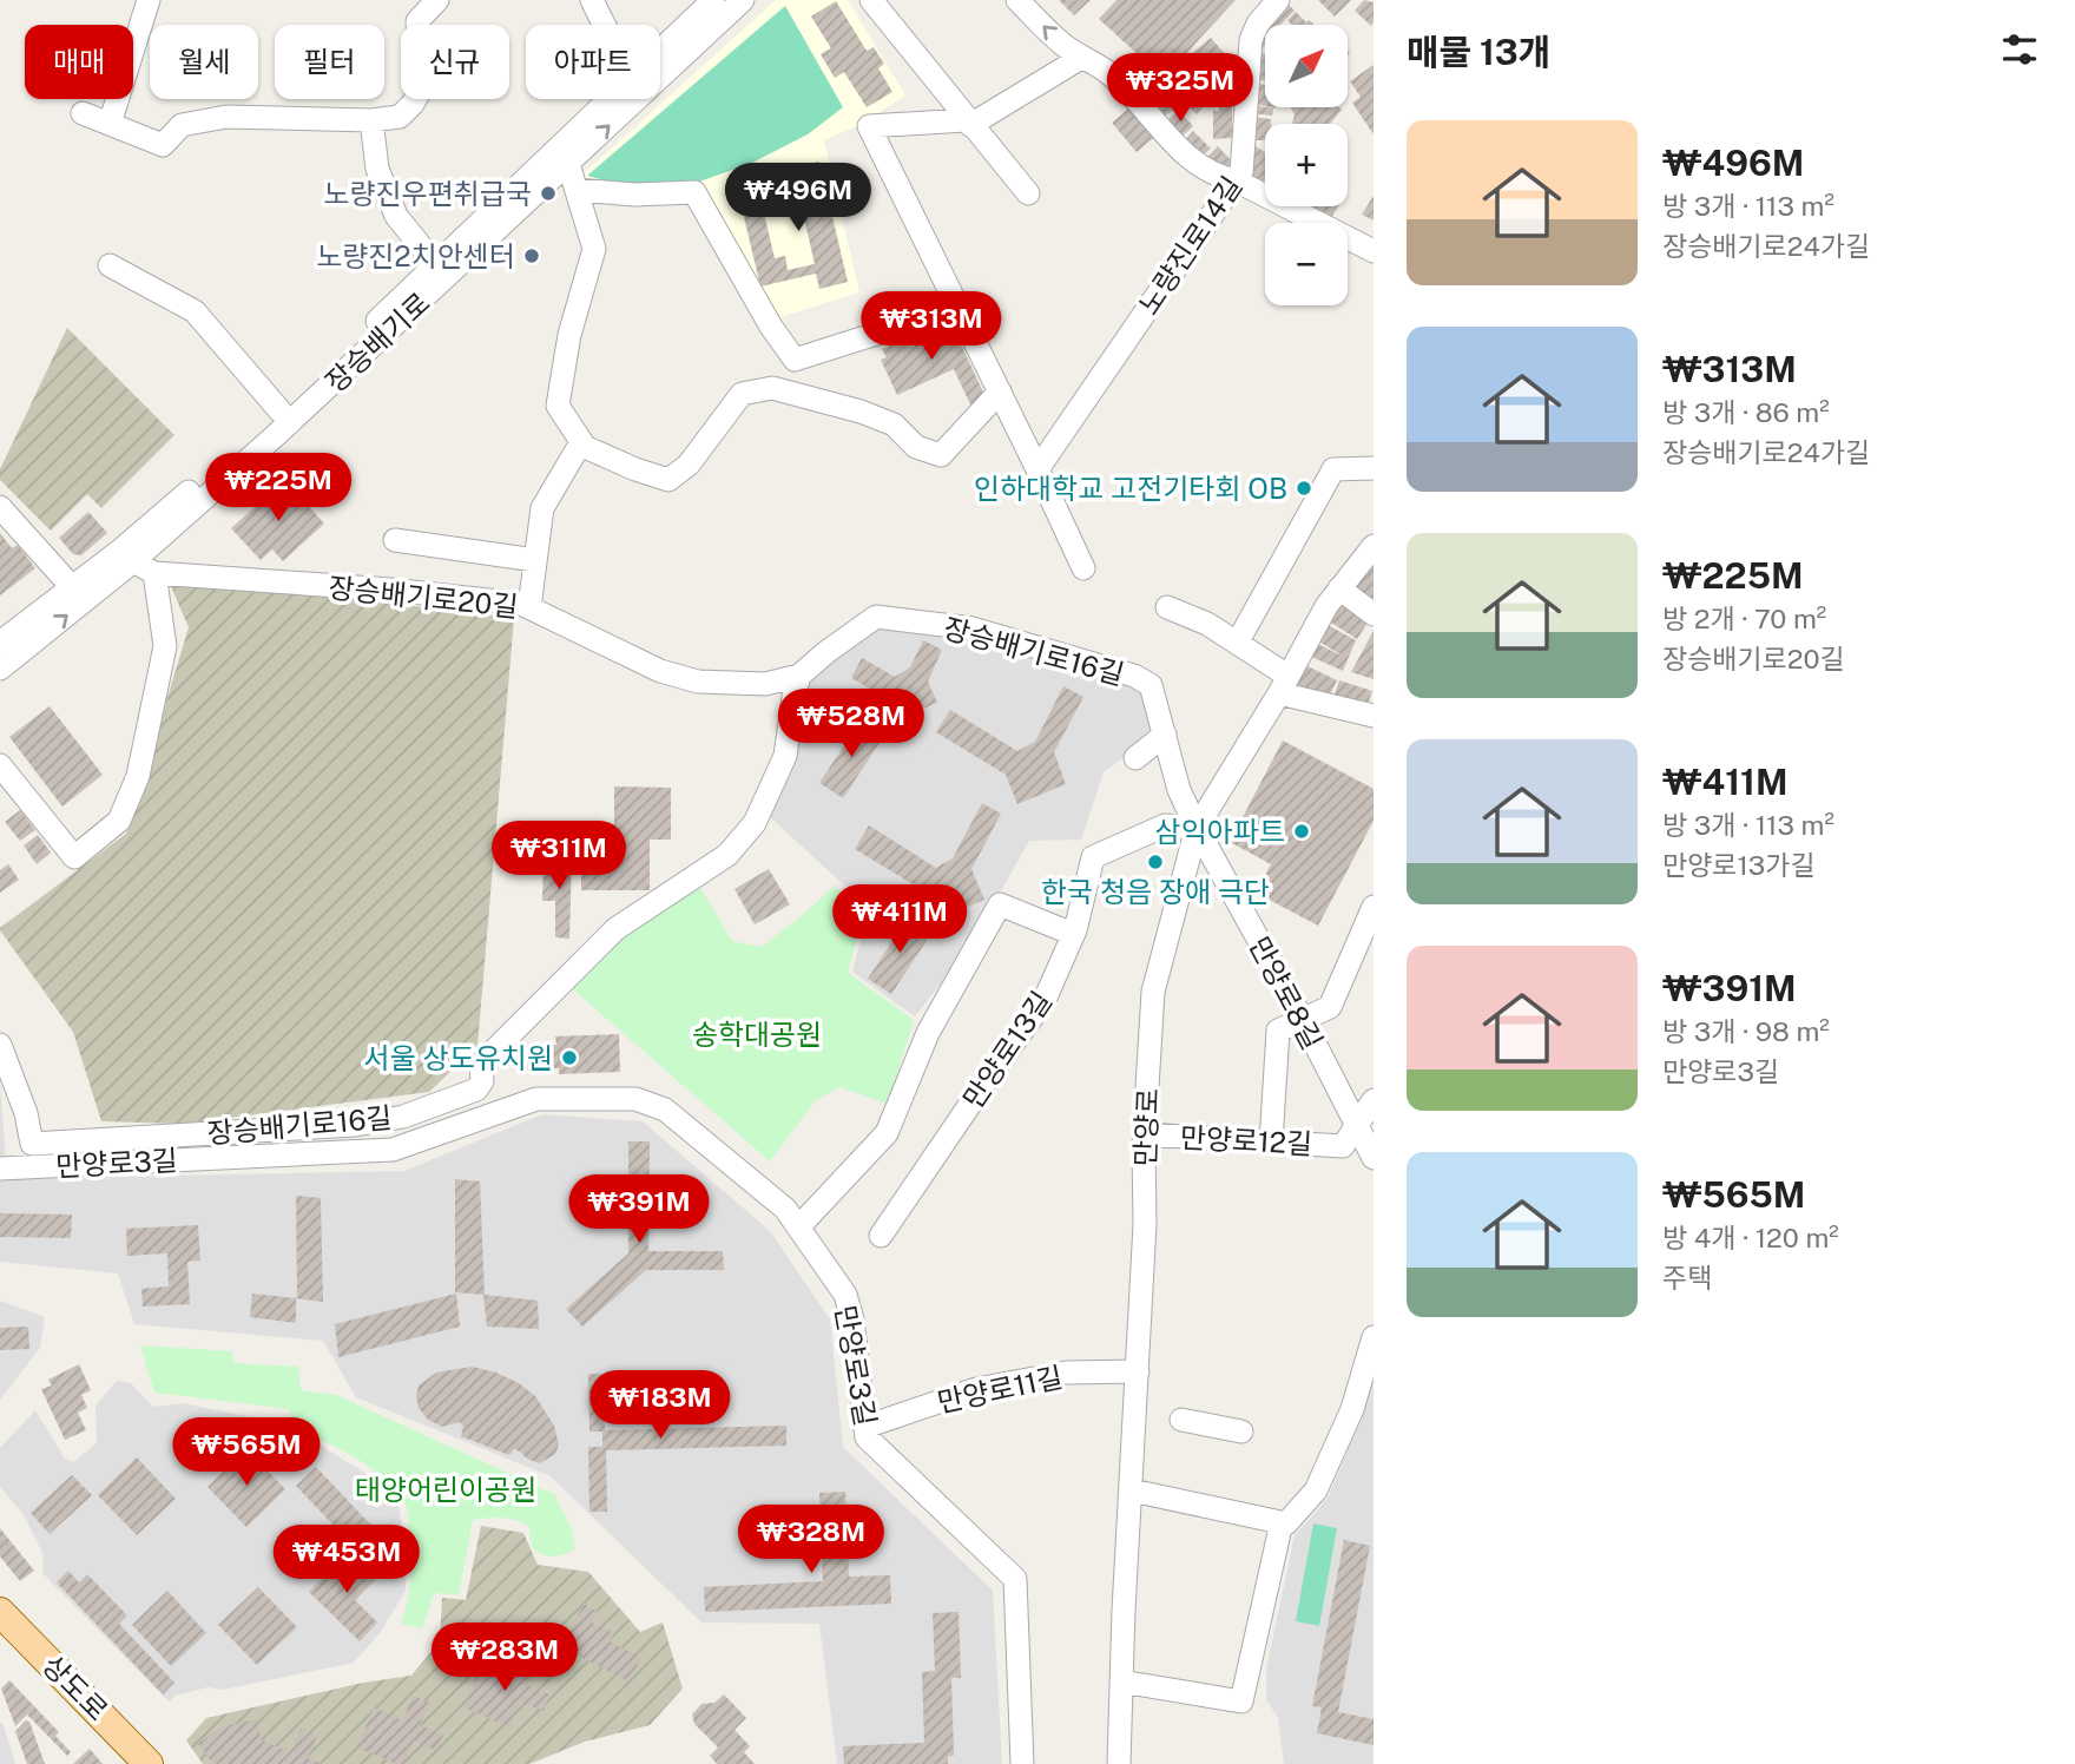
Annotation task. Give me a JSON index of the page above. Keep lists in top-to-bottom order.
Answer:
{
  "streets": {
    "main road": ["상도로"],
    "street": [
      "노량진로14길",
      "장승배기로",
      "장승배기로20길",
      "장승배기로16길",
      "만양로8길",
      "만양로13길",
      "만양로",
      "만양로12길",
      "만양로3길",
      "만양로11길"
    ]
  },
  "crossings": [
    ["장승배기로", "장승배기로20길"],
    ["장승배기로20길", "장승배기로16길"],
    ["장승배기로16길", "만양로8길"],
    ["장승배기로16길", "만양로13길"],
    ["장승배기로16길", "만양로"],
    ["만양로8길", "만양로13길"],
    ["만양로8길", "만양로"],
    ["만양로8길", "만양로12길"],
    ["만양로13길", "만양로"],
    ["만양로", "만양로12길"],
    ["만양로", "만양로11길"],
    ["만양로3길", "만양로11길"]
  ],
  "parks": ["송학대공원", "태양어린이공원"],
  "places": [
    "노량진우편취급국",
    "노량진2치안센터",
    "인하대학교 고전기타회 OB",
    "삼익아파트",
    "한국 청음 장애 극단",
    "서울 상도유치원"
  ],
  "north": "top right",
  "page": {
    "heading": "매물 13개",
    "map_buttons": ["+", "−"],
    "chip": [
      "매매",
      "월세",
      "필터",
      "신규",
      "아파트"
    ],
    "price": [
      "₩325M",
      "₩496M",
      "₩313M",
      "₩225M",
      "₩528M",
      "₩311M",
      "₩411M",
      "₩391M",
      "₩183M",
      "₩565M",
      "₩328M",
      "₩453M",
      "₩283M"
    ],
    "list": [
      {
        "name": "₩496M",
        "note": "방 3개 · 113 m² · 장승배기로24가길"
      },
      {
        "name": "₩313M",
        "note": "방 3개 · 86 m² · 장승배기로24가길"
      },
      {
        "name": "₩225M",
        "note": "방 2개 · 70 m² · 장승배기로20길"
      },
      {
        "name": "₩411M",
        "note": "방 3개 · 113 m² · 만양로13가길"
      },
      {
        "name": "₩391M",
        "note": "방 3개 · 98 m² · 만양로3길"
      },
      {
        "name": "₩565M",
        "note": "방 4개 · 120 m² · 주택"
      }
    ]
  }
}
